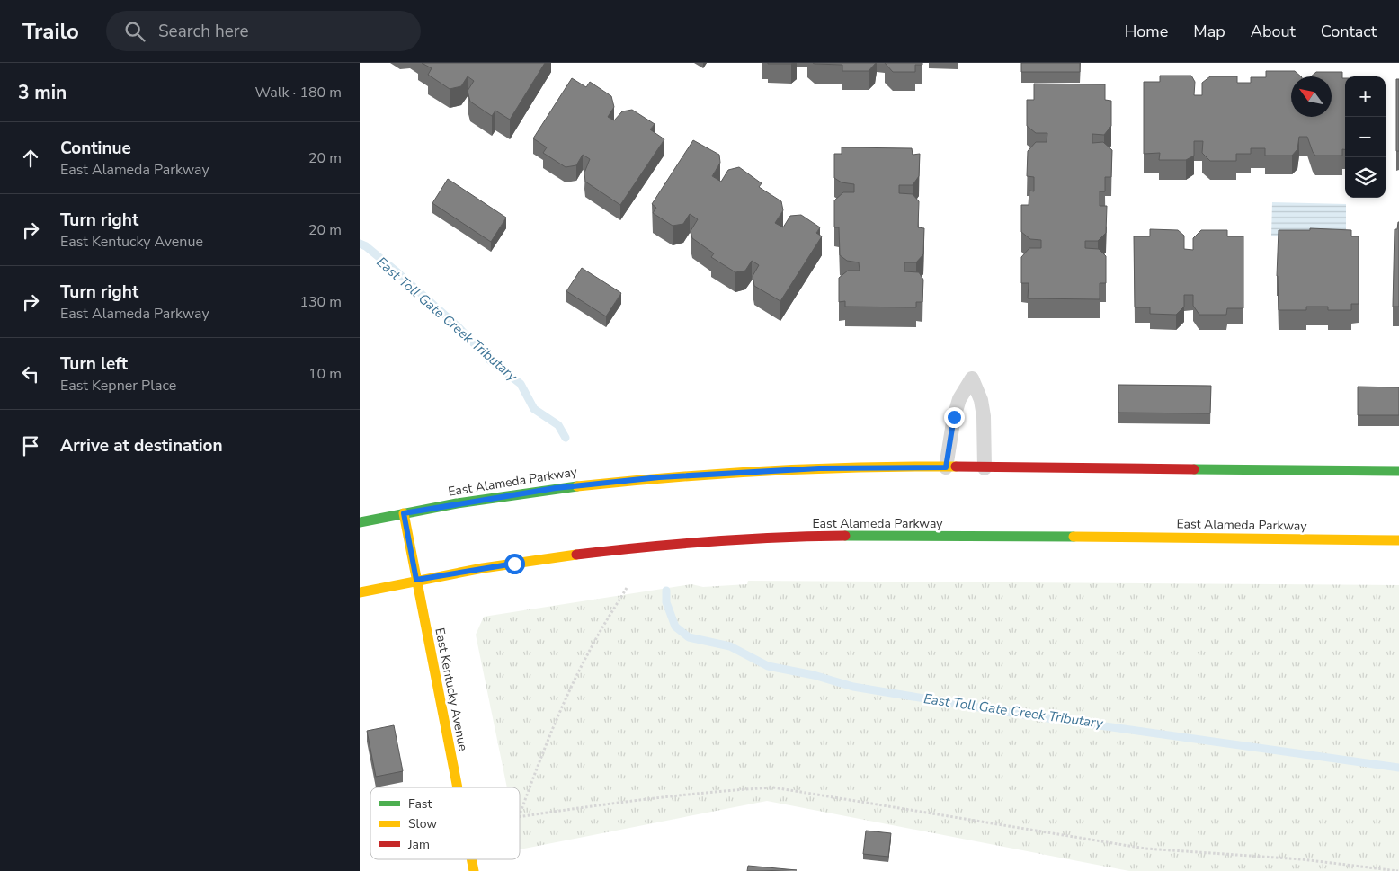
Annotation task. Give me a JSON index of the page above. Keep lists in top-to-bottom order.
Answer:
{
  "streets": {
    "main road": ["East Alameda Parkway", "East Kentucky Avenue"]
  },
  "crossings": [
    ["East Alameda Parkway", "East Kentucky Avenue"]
  ],
  "water": ["East Toll Gate Creek Tributary"],
  "legend": ["Fast", "Slow", "Jam"],
  "north": "top left",
  "page": {
    "header": "Trailo",
    "search": "Search here",
    "nav": [
      "Home",
      "Map",
      "About",
      "Contact"
    ],
    "heading": ["3 min", "Walk · 180 m"],
    "map_buttons": ["+", "−"],
    "list": [
      ["Continue", "East Alameda Parkway", "20 m"],
      ["Turn right", "East Kentucky Avenue", "20 m"],
      ["Turn right", "East Alameda Parkway", "130 m"],
      ["Turn left", "East Kepner Place", "10 m"],
      "Arrive at destination"
    ]
  }
}
